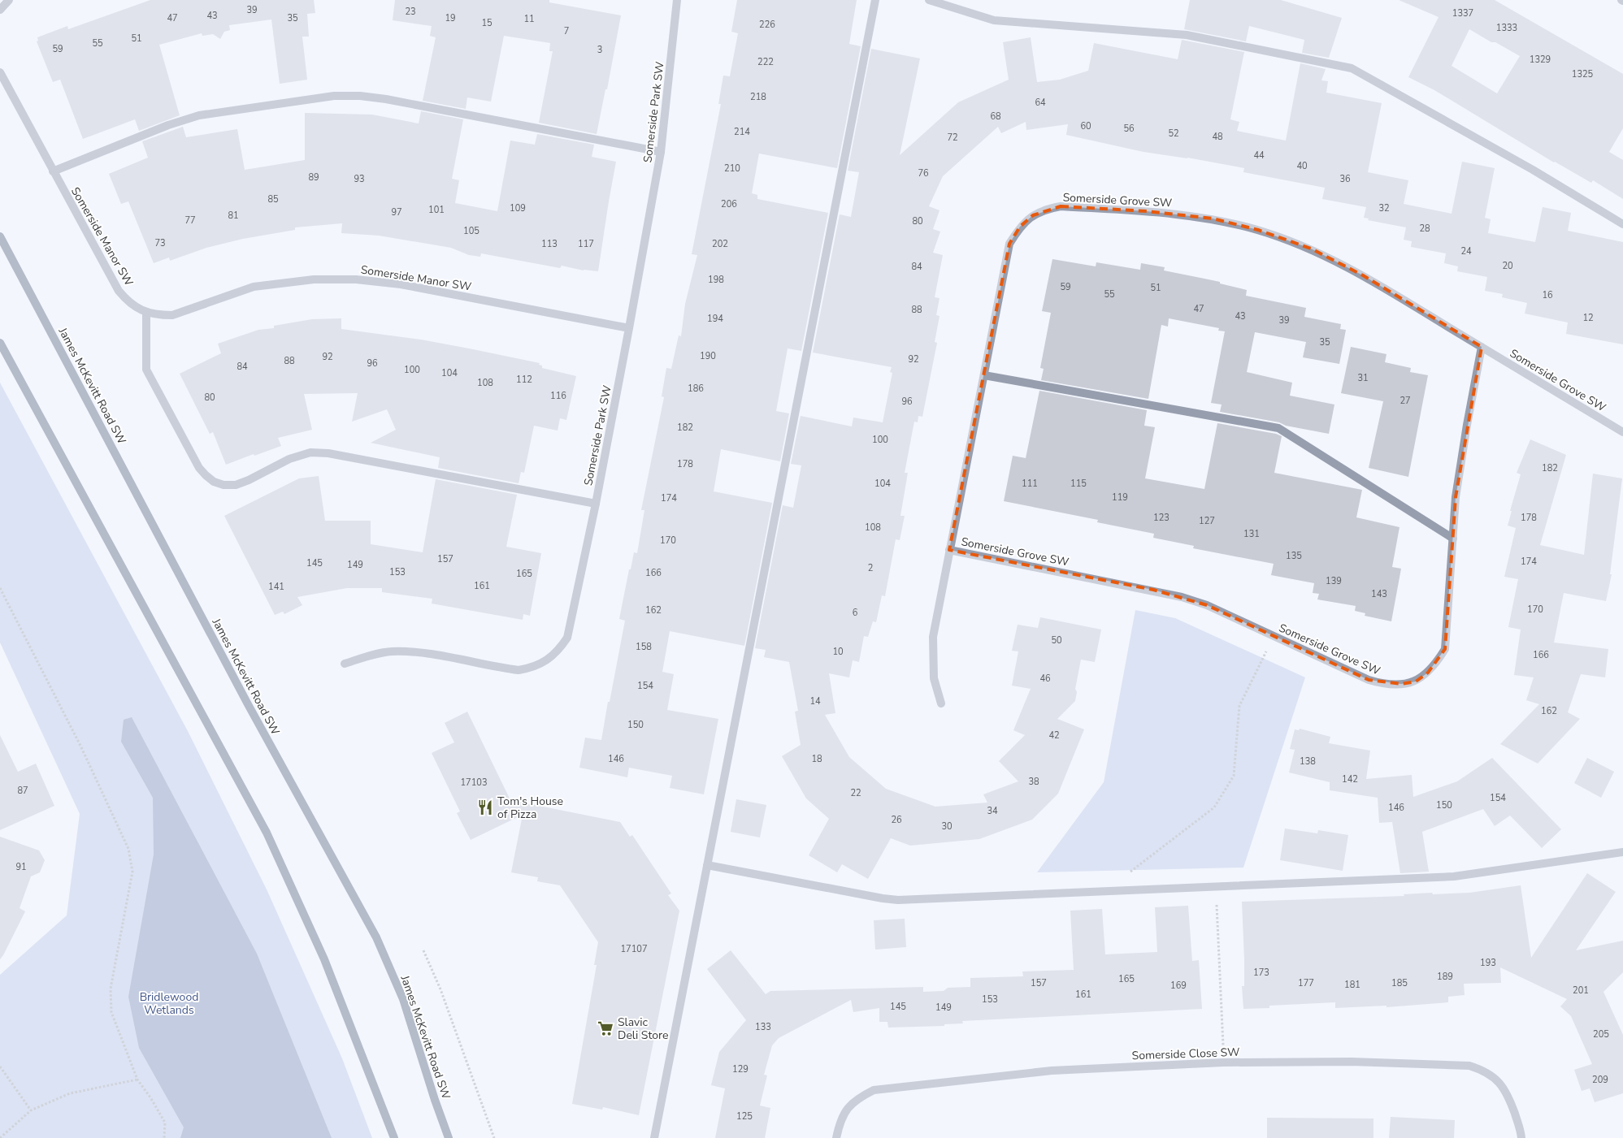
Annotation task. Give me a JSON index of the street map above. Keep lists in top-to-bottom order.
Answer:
{
  "streets": {
    "main road": ["James McKevitt Road SW"],
    "street": [
      "Somerside Park SW",
      "Somerside Grove SW",
      "Somerside Manor SW",
      "Somerside Close SW"
    ]
  },
  "crossings": [
    ["Somerside Park SW", "Somerside Manor SW"]
  ],
  "parks": ["Bridlewood Wetlands"],
  "places": {
    "restaurant": ["Tom's House of Pizza"],
    "supermarket": ["Slavic Deli Store"]
  },
  "house_numbers": [
    "39",
    "23",
    "1337",
    "43",
    "47",
    "35",
    "19",
    "11",
    "15",
    "226",
    "1333",
    "7",
    "51",
    "55",
    "59",
    "3",
    "1329",
    "222",
    "1325",
    "218",
    "64",
    "68",
    "60",
    "56",
    "214",
    "52",
    "48",
    "72",
    "44",
    "40",
    "210",
    "76",
    "89",
    "93",
    "36",
    "85",
    "206",
    "109",
    "32",
    "101",
    "97",
    "81",
    "77",
    "80",
    "28",
    "105",
    "73",
    "113",
    "117",
    "202",
    "24",
    "20",
    "84",
    "198",
    "59",
    "51",
    "55",
    "16",
    "47",
    "88",
    "43",
    "12",
    "194",
    "39",
    "35",
    "190",
    "92",
    "92",
    "88",
    "96",
    "84",
    "100",
    "104",
    "31",
    "112",
    "108",
    "186",
    "116",
    "80",
    "27",
    "96",
    "182",
    "100",
    "178",
    "182",
    "104",
    "111",
    "115",
    "119",
    "174",
    "123",
    "178",
    "127",
    "108",
    "131",
    "170",
    "135",
    "157",
    "174",
    "145",
    "149",
    "2",
    "153",
    "166",
    "165",
    "139",
    "161",
    "141",
    "143",
    "170",
    "162",
    "6",
    "50",
    "158",
    "10",
    "166",
    "46",
    "154",
    "14",
    "162",
    "150",
    "42",
    "146",
    "18",
    "138",
    "142",
    "38",
    "17103",
    "87",
    "22",
    "154",
    "150",
    "146",
    "34",
    "26",
    "30",
    "91",
    "17107",
    "193",
    "173",
    "189",
    "165",
    "157",
    "177",
    "185",
    "181",
    "169",
    "201",
    "161",
    "153",
    "145",
    "149",
    "133",
    "205",
    "129",
    "209",
    "125"
  ]
}
